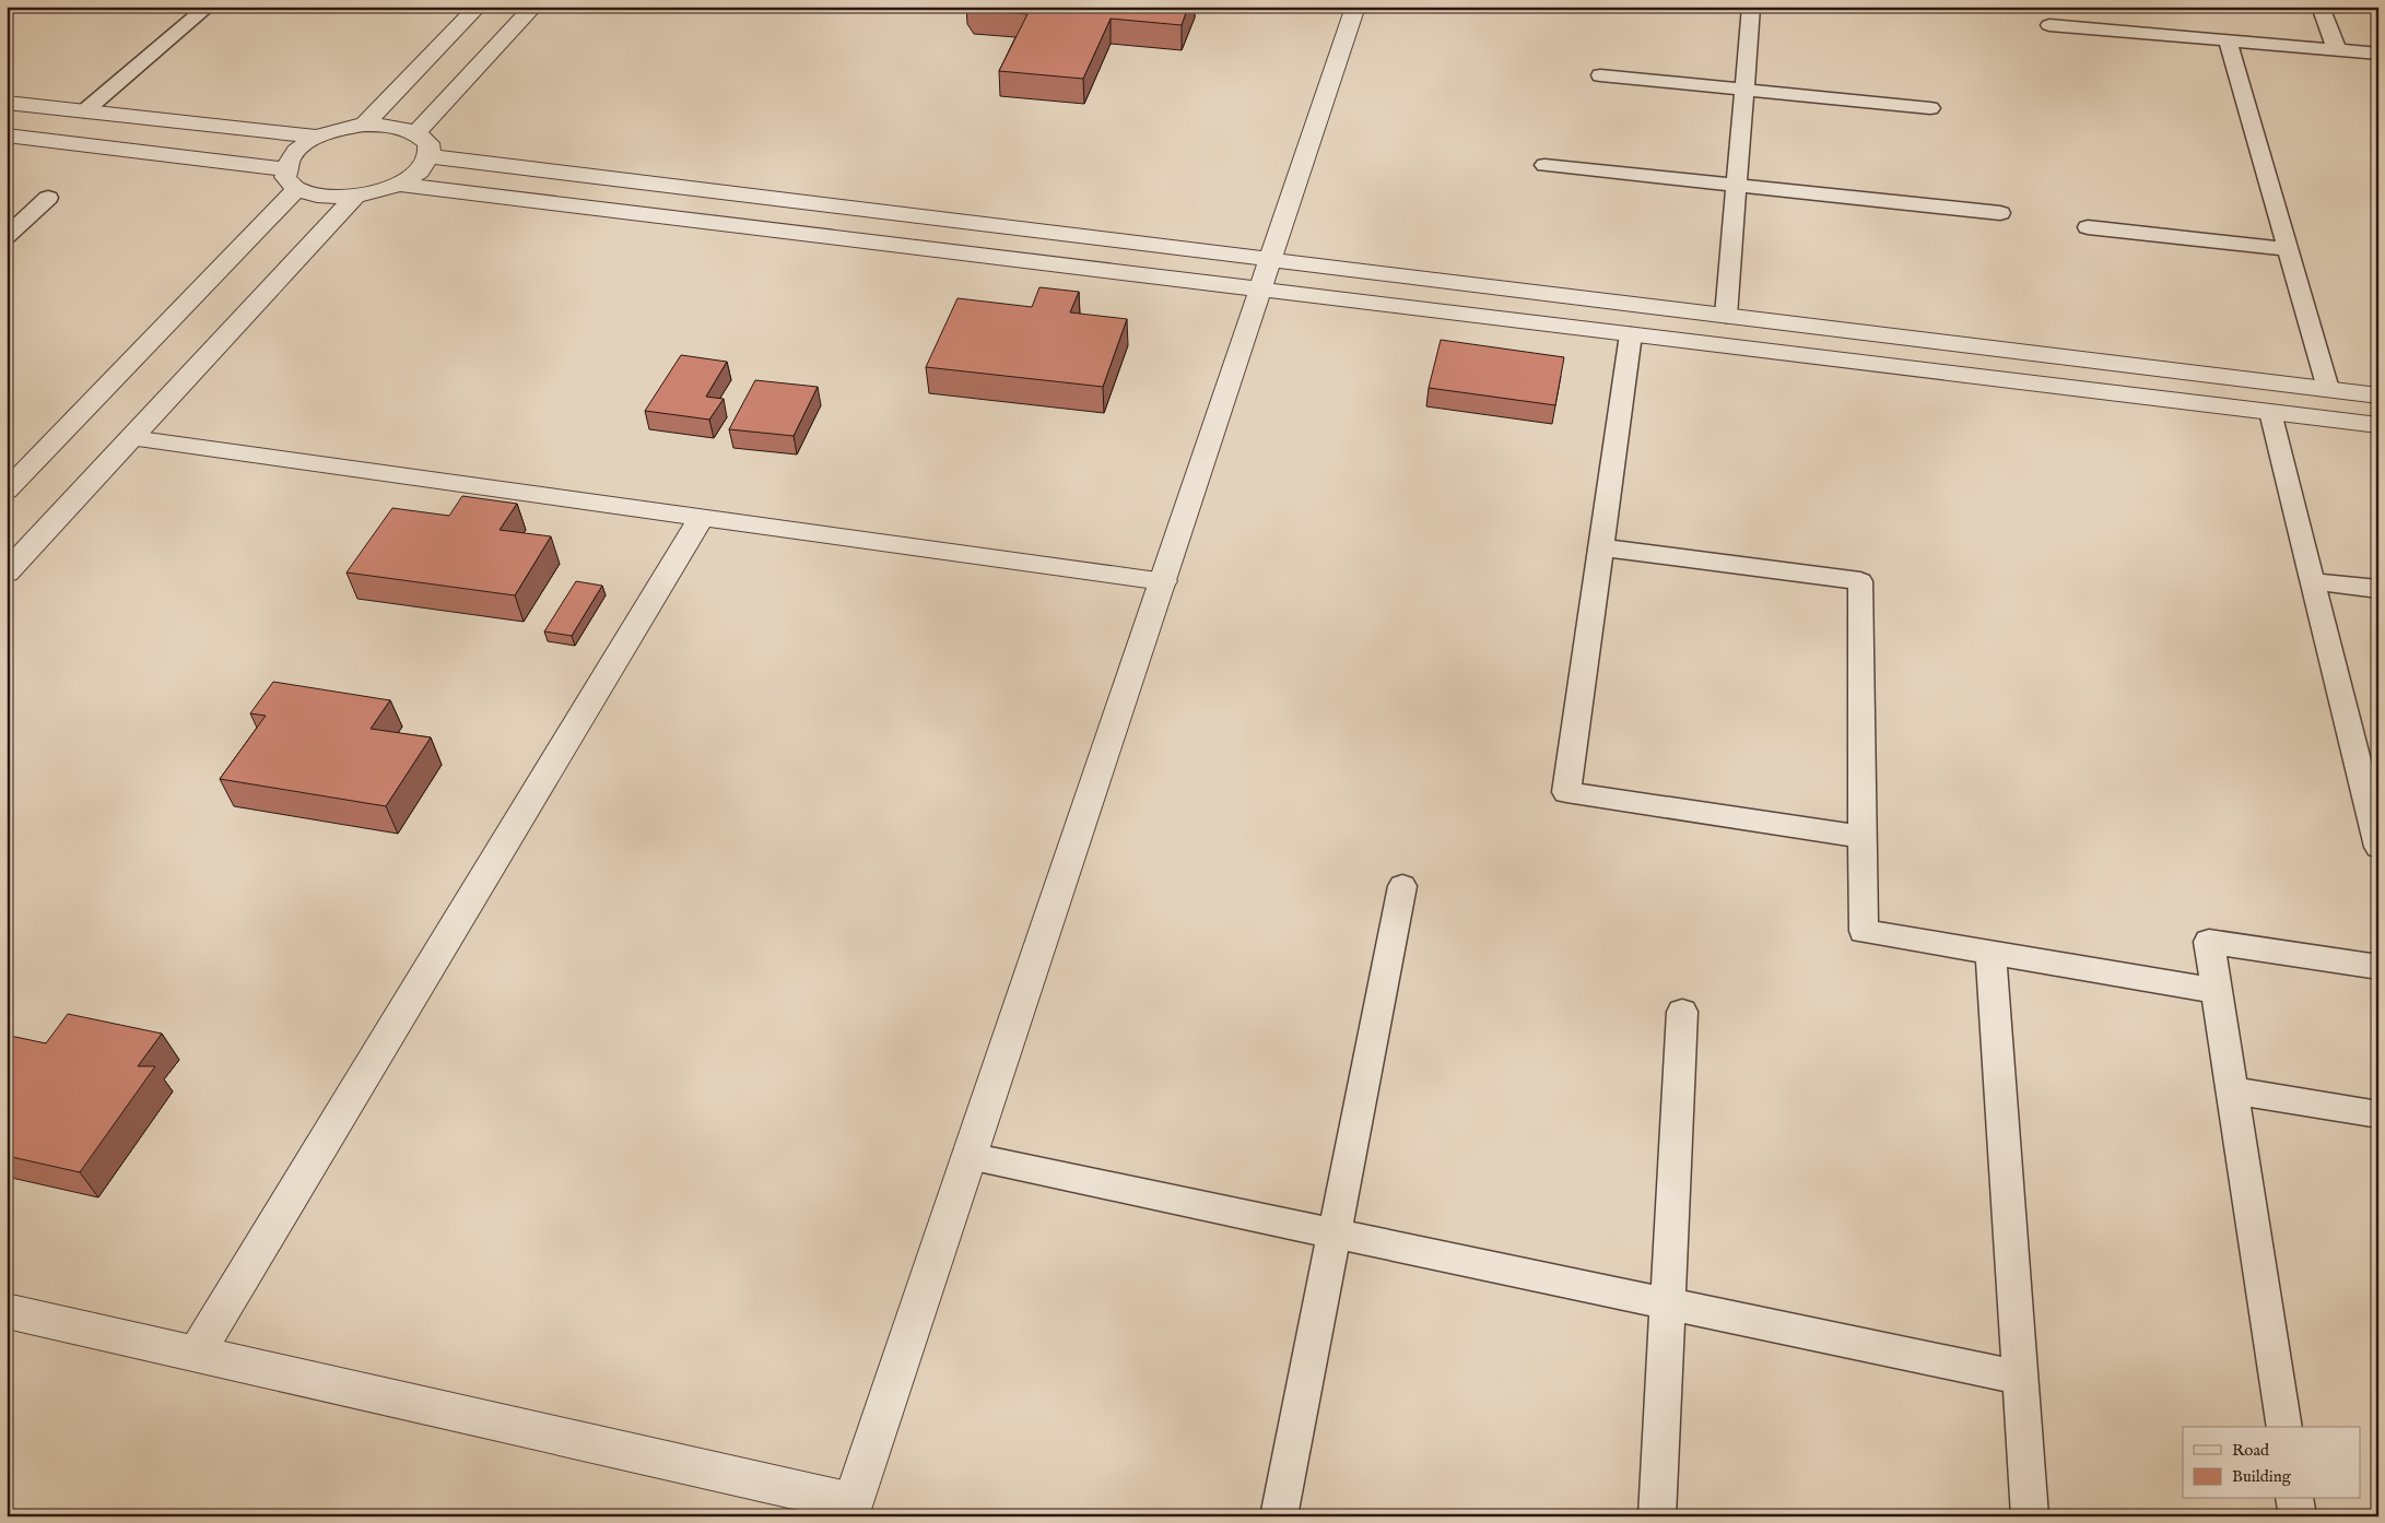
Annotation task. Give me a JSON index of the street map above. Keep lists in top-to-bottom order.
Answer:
{
  "legend": ["Road", "Building"]
}
